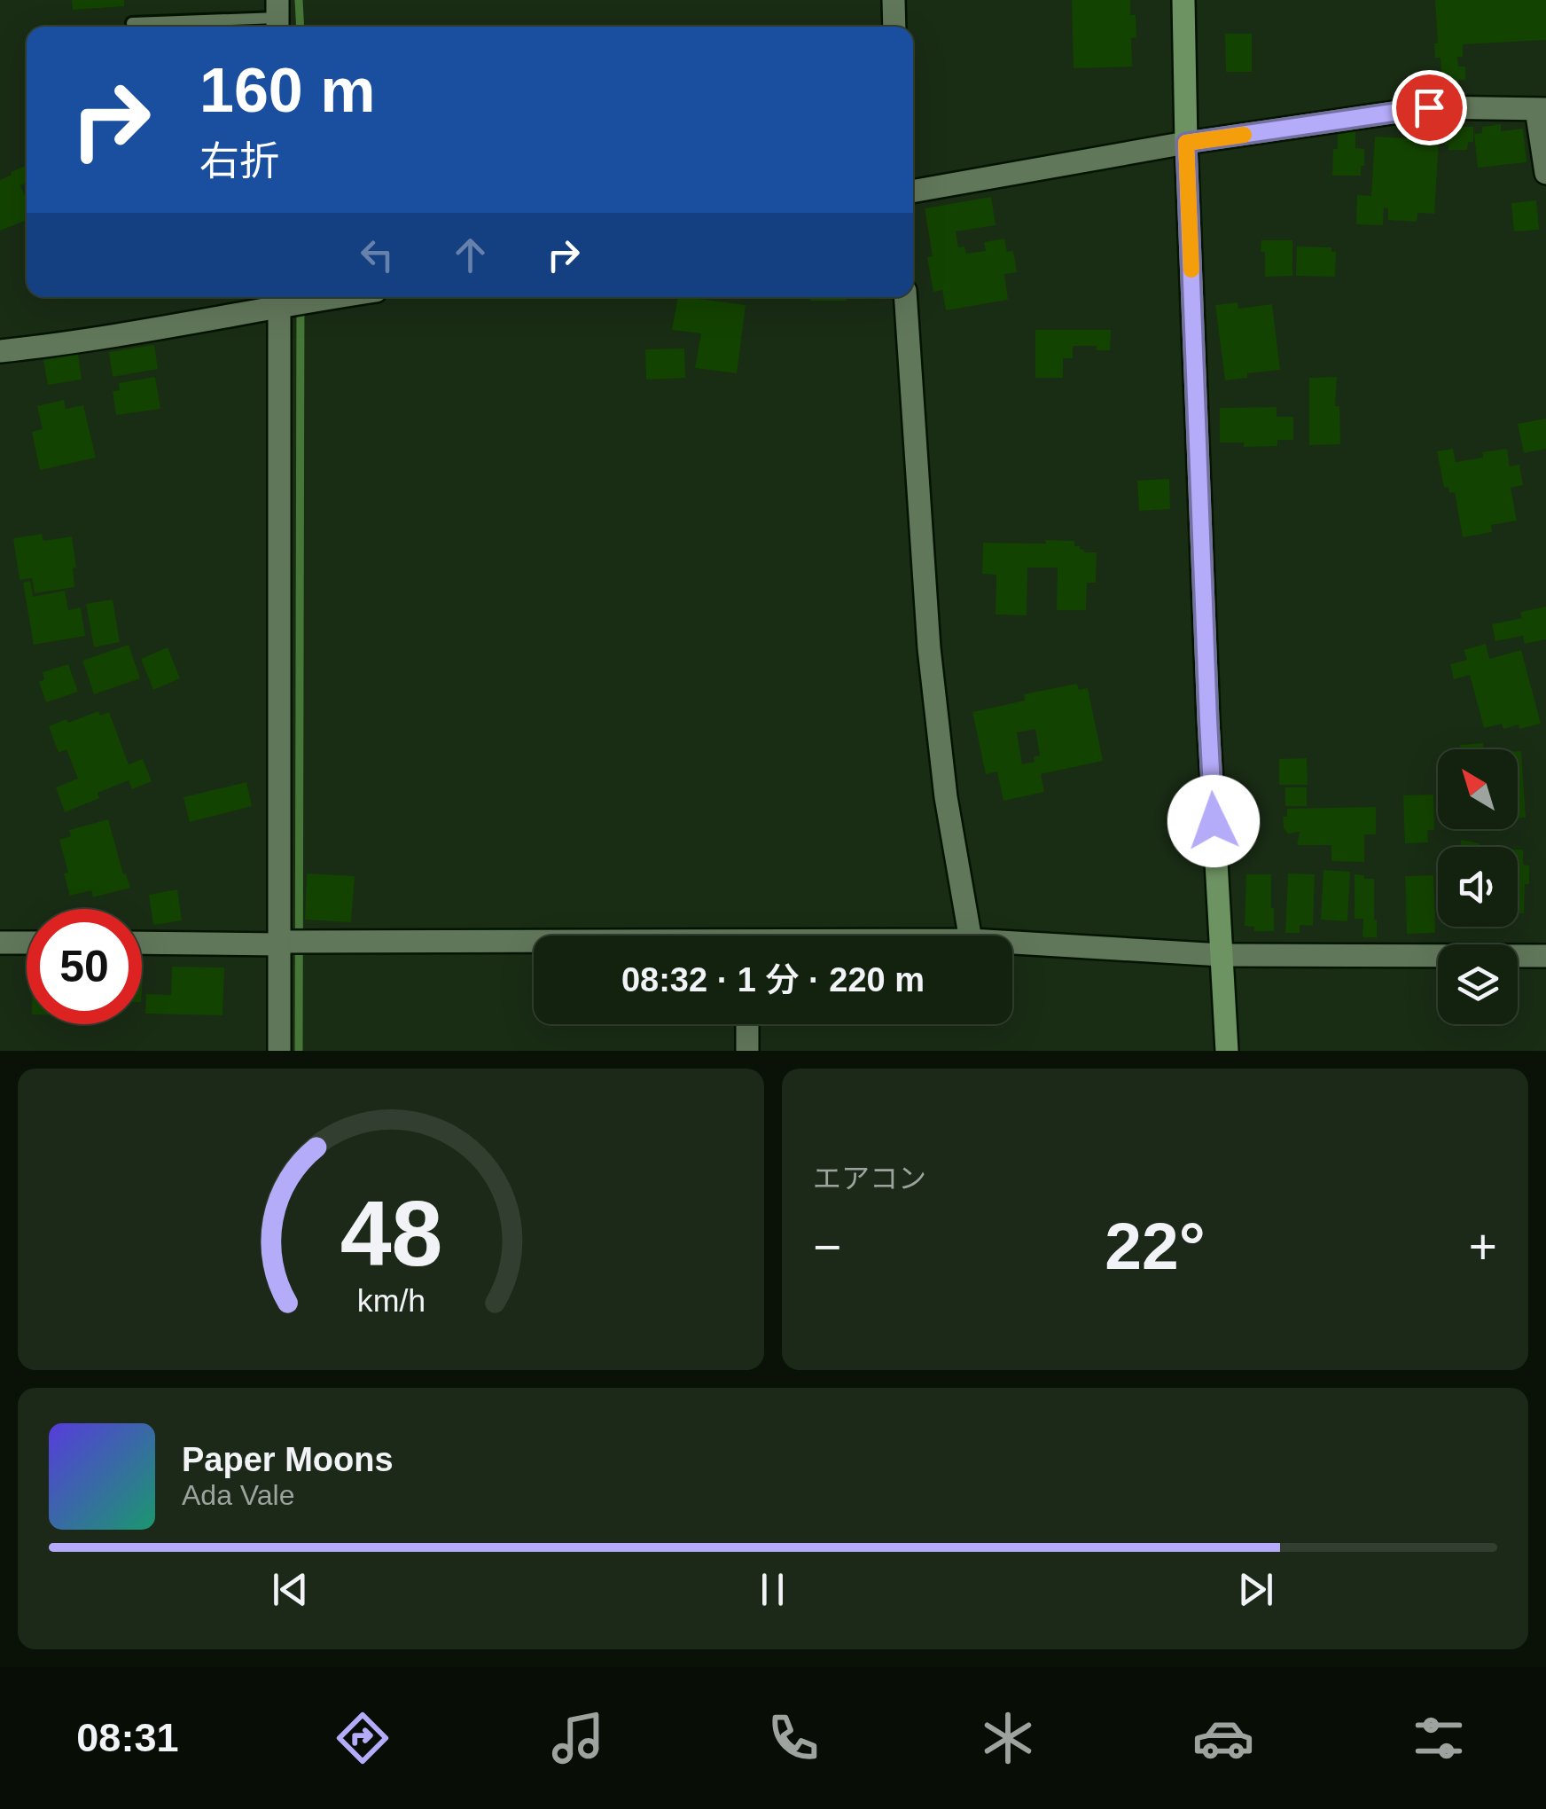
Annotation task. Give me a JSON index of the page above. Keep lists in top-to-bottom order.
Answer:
{
  "north": "top left",
  "page": {
    "turn": ["160 m", "右折"],
    "limit": "50",
    "trip": "08:32 · 1 分 · 220 m",
    "tile": "エアコン",
    "heat": ["−", "22°", "+"],
    "song": ["Paper Moons", "Ada Vale"],
    "tabs": "08:31",
    "gauge": ["48", "km/h"]
  }
}
